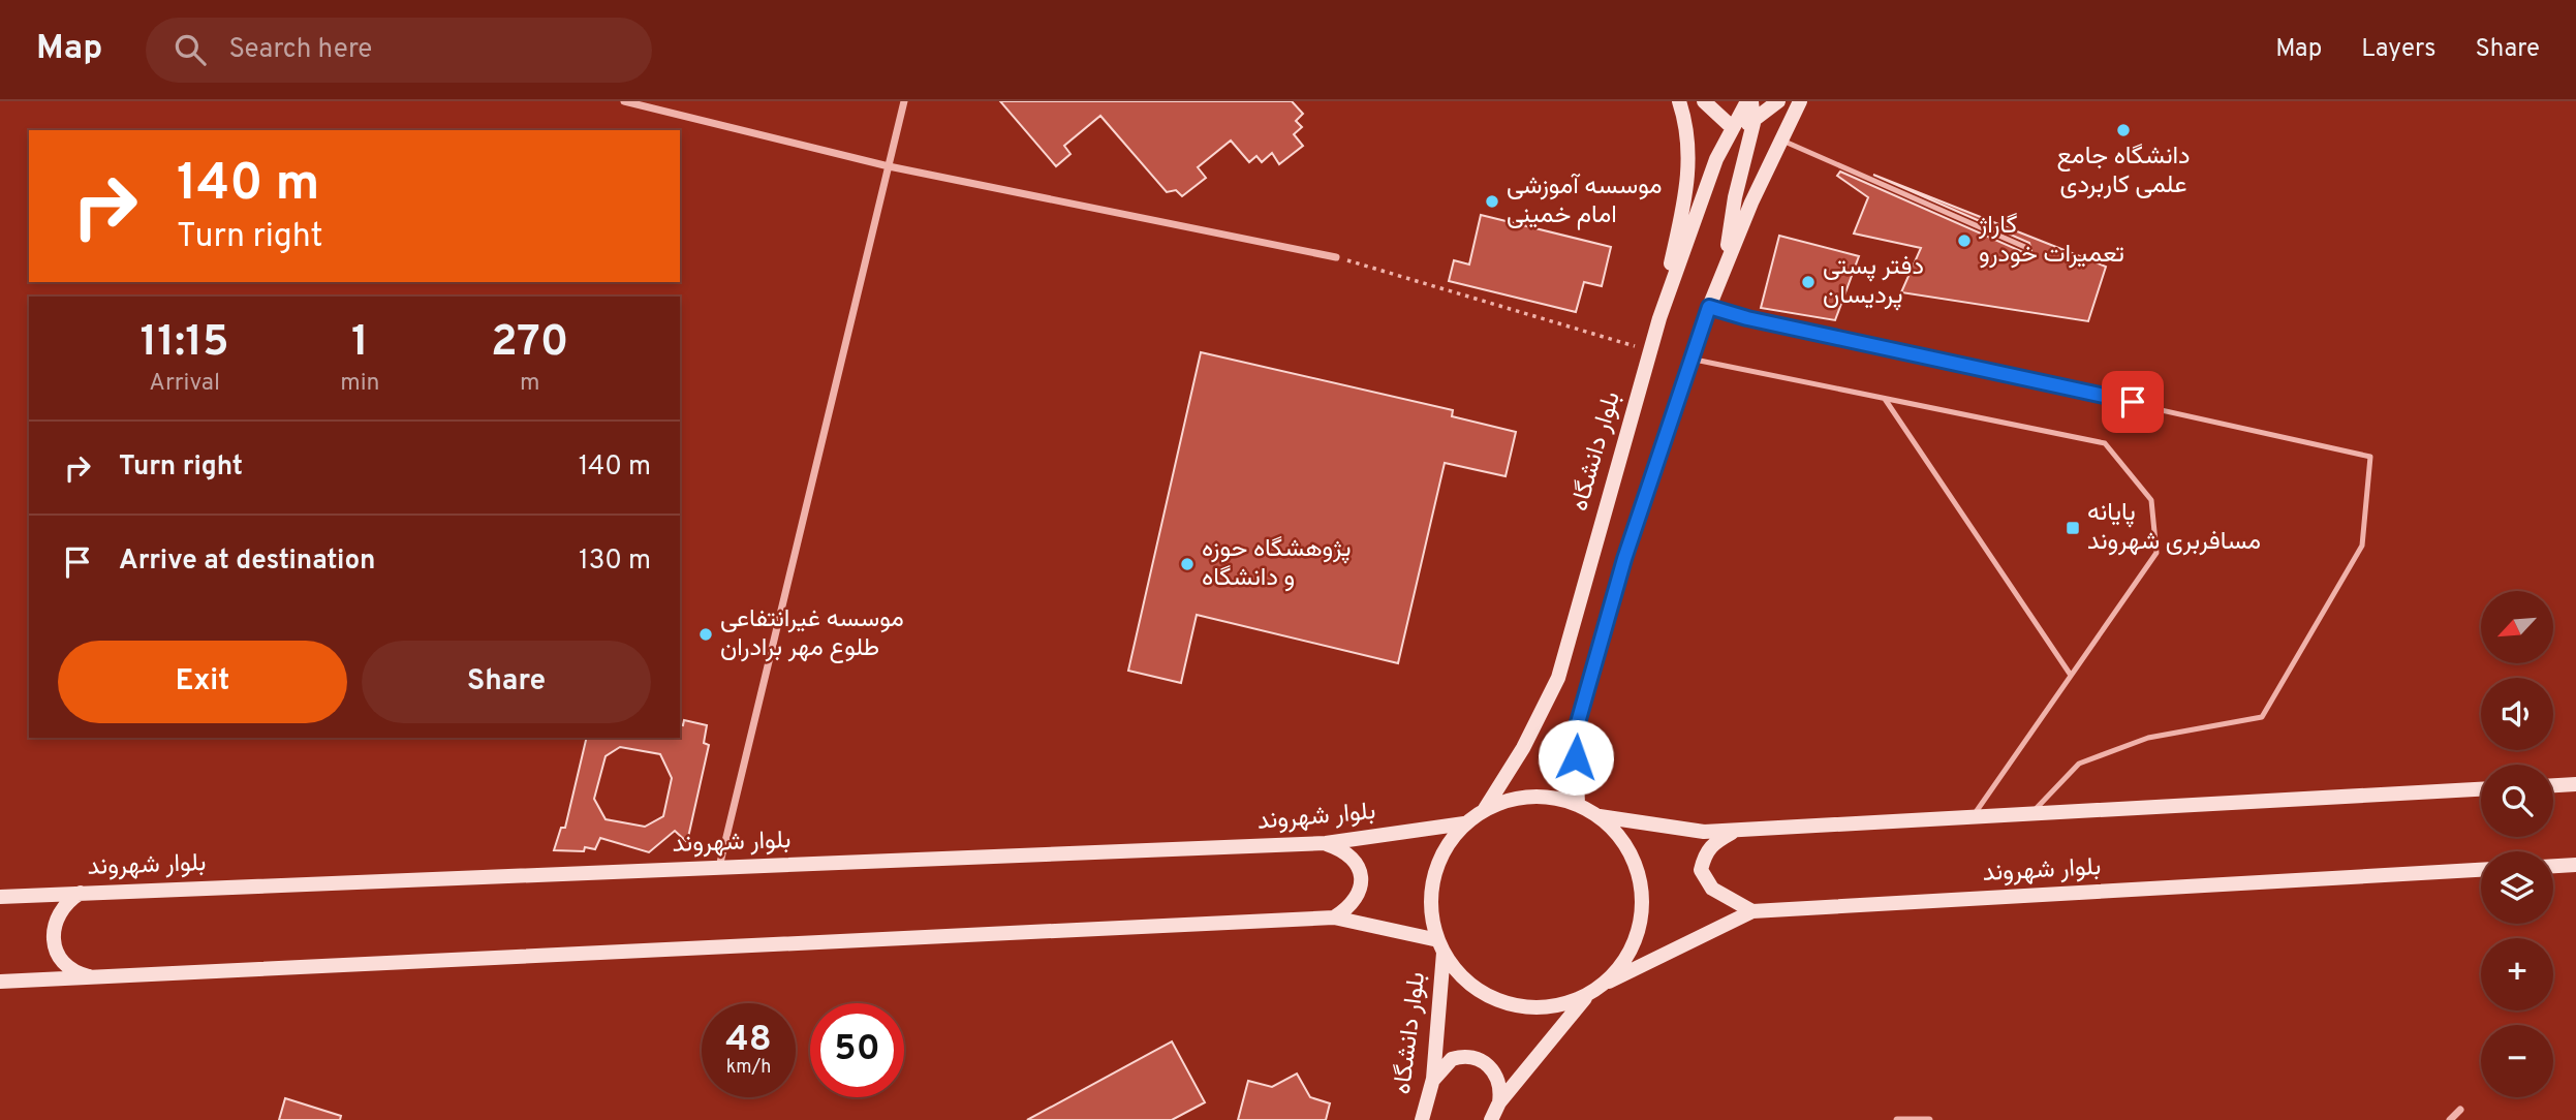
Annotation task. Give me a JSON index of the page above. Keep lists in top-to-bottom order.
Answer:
{
  "streets": {
    "main road": ["بلوار دانشگاه", "بلوار شهروند"]
  },
  "crossings": [
    ["بلوار دانشگاه", "بلوار شهروند"]
  ],
  "places": {
    "other": [
      "دانشگاه جامع علمی کاربردی",
      "موسسه آموزشی امام خمینی",
      "گاراژ تعمیرات خودرو",
      "دفتر پستی پردیسان",
      "پژوهشگاه حوزه و دانشگاه",
      "موسسه غیرانتفاعی طلوع مهر برادران"
    ],
    "transit": ["پایانه مسافربری شهروند"]
  },
  "north": "bottom left",
  "page": {
    "header": "Map",
    "search": "Search here",
    "nav": ["Map", "Layers", "Share"],
    "turn": ["140 m", "Turn right"],
    "eta": [
      "11:15",
      "Arrival",
      "1",
      "min",
      "270",
      "m"
    ],
    "list": [
      {
        "name": "Turn right",
        "value": "140 m"
      },
      {
        "name": "Arrive at destination",
        "value": "130 m"
      }
    ],
    "map_buttons": ["+", "−"],
    "buttons": ["Exit", "Share"],
    "speed": "48 km/h",
    "limit": "50"
  }
}
